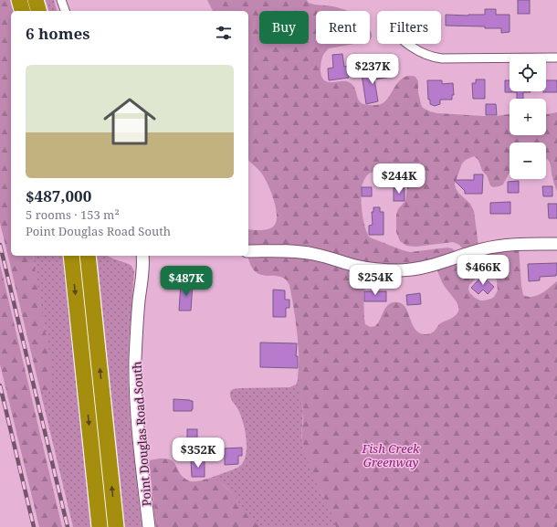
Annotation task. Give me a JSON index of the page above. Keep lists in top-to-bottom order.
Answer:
{
  "streets": {
    "street": ["Point Douglas Road South"]
  },
  "parks": ["Fish Creek Greenway"],
  "page": {
    "chip": ["Buy", "Rent", "Filters"],
    "heading": "6 homes",
    "price": [
      "$237K",
      "$244K",
      "$466K",
      "$254K",
      "$487K",
      "$352K"
    ],
    "map_buttons": ["+", "−"],
    "list": [
      {
        "name": "$487,000",
        "note": "5 rooms · 153 m² · Point Douglas Road South"
      }
    ]
  }
}
